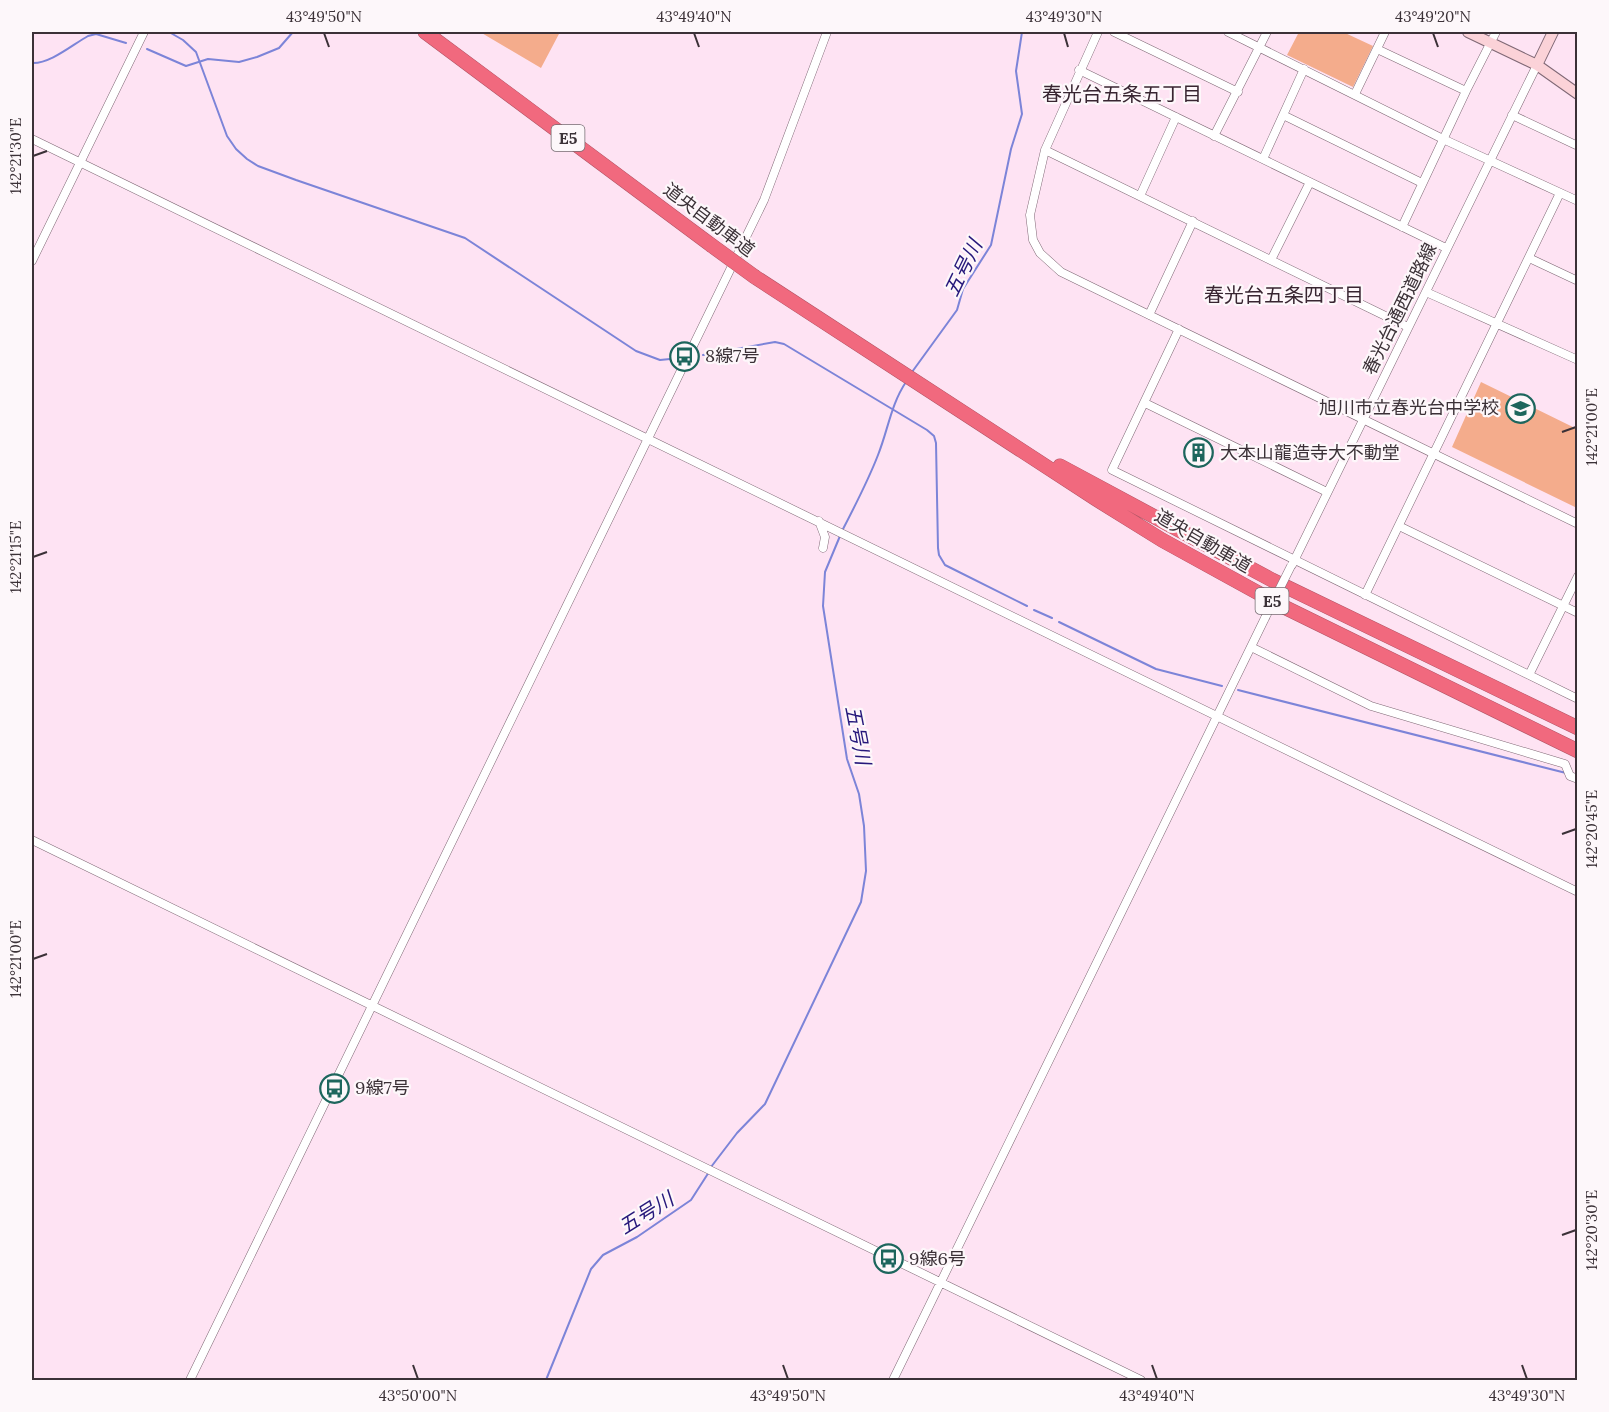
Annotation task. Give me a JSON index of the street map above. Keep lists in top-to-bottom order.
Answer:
{
  "streets": {
    "highway": ["E5", "道央自動車道"],
    "street": ["春光台通西道路線"]
  },
  "districts": ["春光台五条五丁目", "春光台五条四丁目"],
  "water": ["五号川"],
  "places": {
    "bus stop": ["8線7号", "9線7号", "9線6号"],
    "school or university": ["旭川市立春光台中学校"],
    "building": ["大本山龍造寺大不動堂"]
  },
  "coordinates": [
    "43°49'50\"N",
    "43°49'40\"N",
    "43°49'30\"N",
    "43°49'20\"N",
    "142°21'30\"E",
    "142°21'00\"E",
    "142°21'15\"E",
    "142°20'45\"E",
    "142°20'30\"E",
    "43°50'00\"N"
  ]
}
